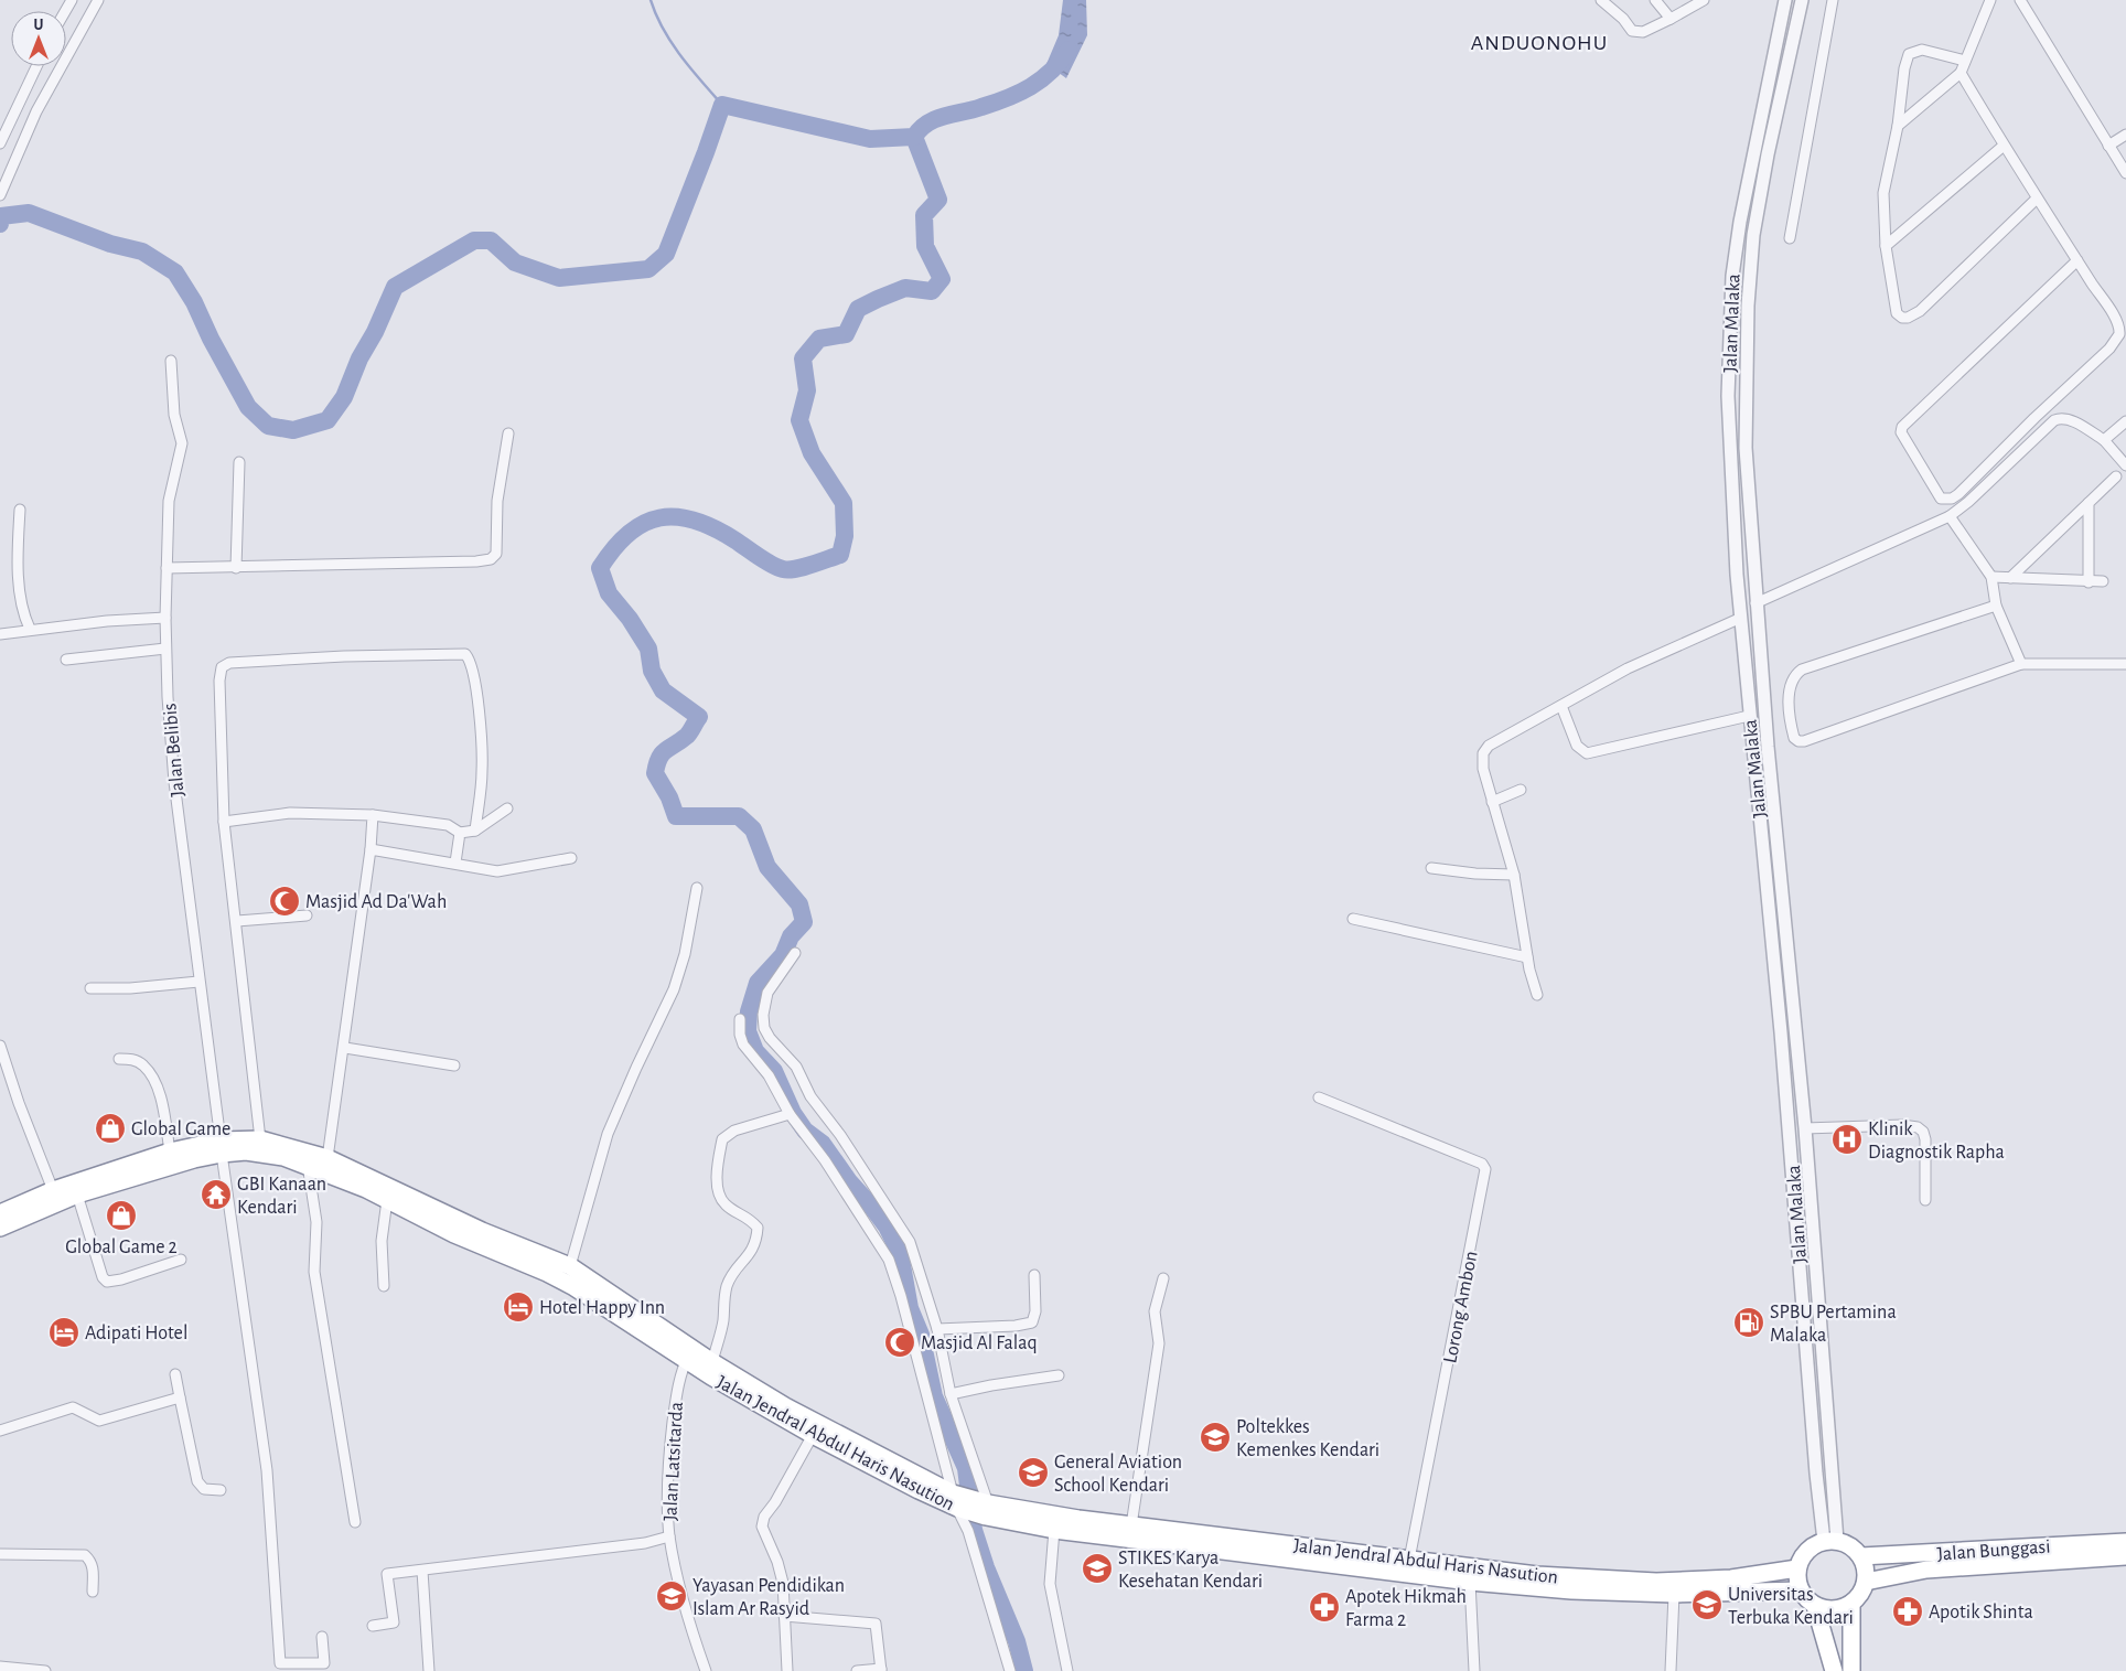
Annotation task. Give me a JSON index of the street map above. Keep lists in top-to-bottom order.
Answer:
{
  "streets": {
    "highway": ["Jalan Jendral Abdul Haris Nasution", "Jalan Bunggasi"],
    "street": [
      "Jalan Malaka",
      "Jalan Belibis",
      "Lorong Ambon",
      "Jalan Latsitarda"
    ]
  },
  "crossings": [
    ["Jalan Malaka", "Jalan Jendral Abdul Haris Nasution"],
    ["Jalan Malaka", "Jalan Bunggasi"],
    ["Jalan Belibis", "Jalan Jendral Abdul Haris Nasution"],
    ["Lorong Ambon", "Jalan Jendral Abdul Haris Nasution"],
    ["Jalan Jendral Abdul Haris Nasution", "Jalan Latsitarda"],
    ["Jalan Jendral Abdul Haris Nasution", "Jalan Bunggasi"]
  ],
  "districts": ["ANDUONOHU"],
  "places": {
    "mosque": ["Masjid Ad Da'Wah", "Masjid Al Falaq"],
    "shop": ["Global Game", "Global Game 2"],
    "hospital": ["Klinik Diagnostik Rapha"],
    "temple": ["GBI Kanaan Kendari"],
    "hotel": ["Hotel Happy Inn", "Adipati Hotel"],
    "fuel station": ["SPBU Pertamina Malaka"],
    "school or university": [
      "Poltekkes Kemenkes Kendari",
      "General Aviation School Kendari",
      "STIKES Karya Kesehatan Kendari",
      "Yayasan Pendidikan Islam Ar Rasyid",
      "Universitas Terbuka Kendari"
    ],
    "pharmacy": ["Apotek Hikmah Farma 2", "Apotik Shinta"]
  },
  "north": "top"
}
